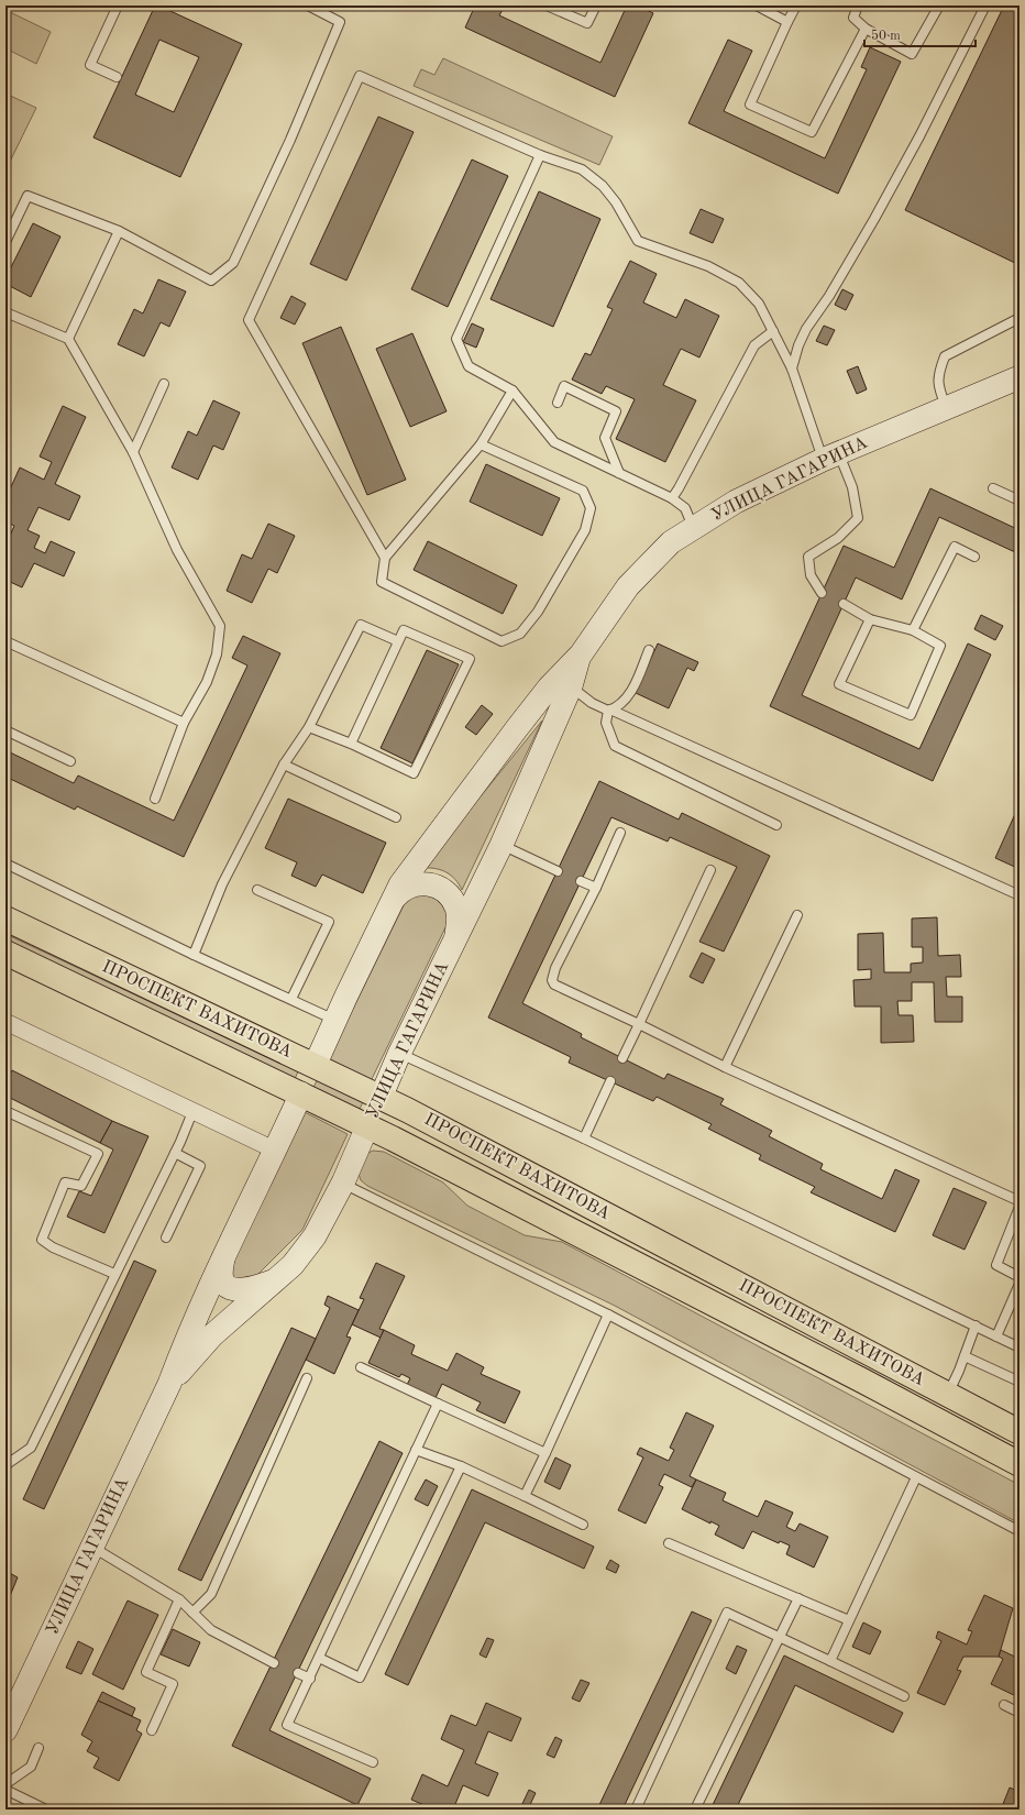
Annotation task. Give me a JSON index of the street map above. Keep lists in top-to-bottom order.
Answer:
{
  "streets": {
    "main road": ["УЛИЦА ГАГАРИНА", "ПРОСПЕКТ ВАХИТОВА"]
  },
  "crossings": [
    ["УЛИЦА ГАГАРИНА", "ПРОСПЕКТ ВАХИТОВА"]
  ],
  "scale_bar": "50 m"
}
